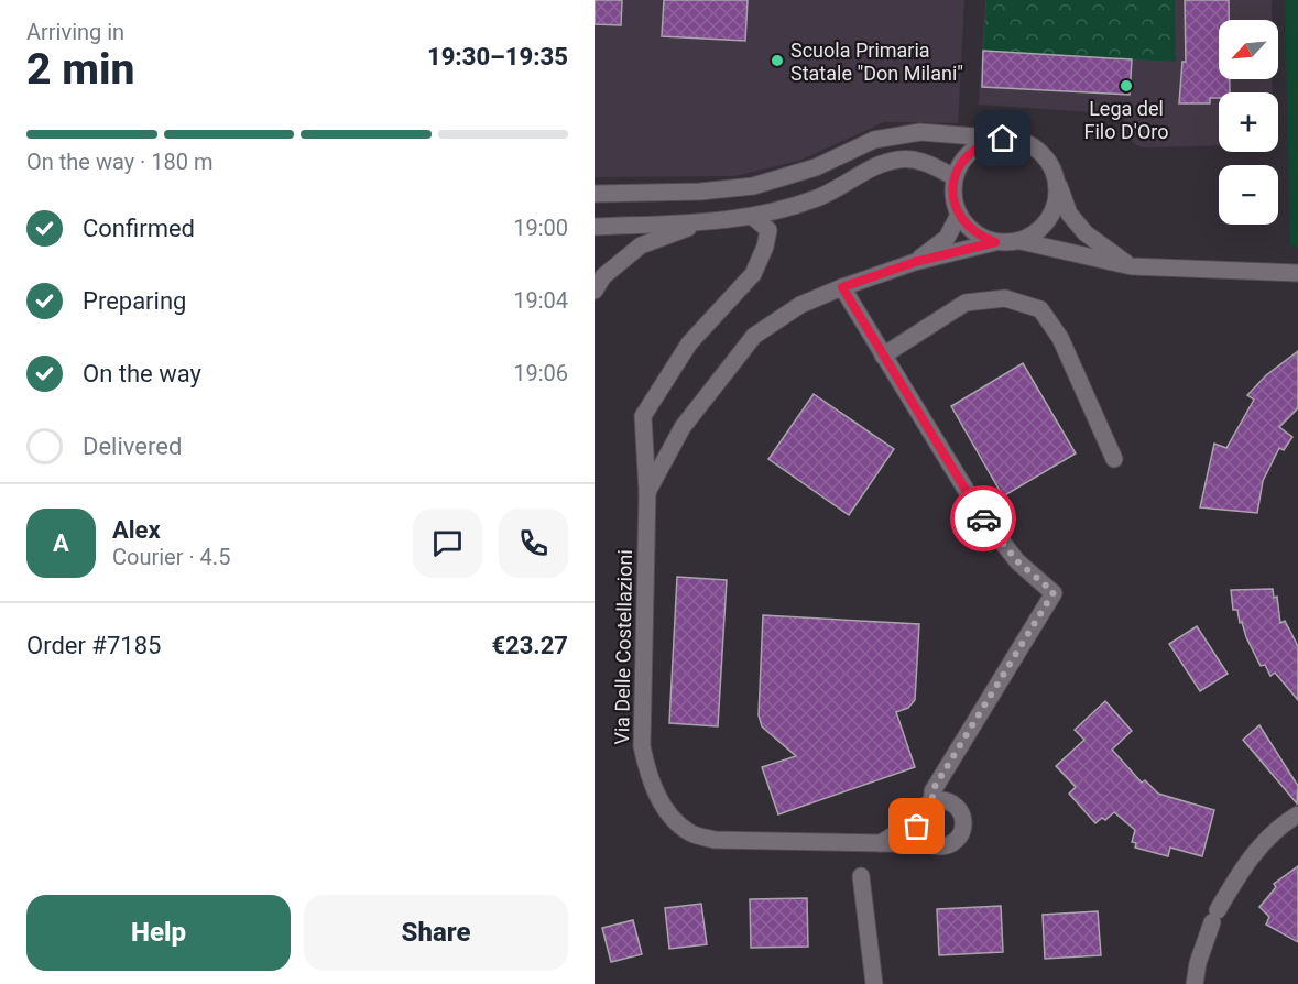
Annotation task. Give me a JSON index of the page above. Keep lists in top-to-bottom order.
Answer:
{
  "streets": {
    "street": ["Via Delle Costellazioni"]
  },
  "places": ["Scuola Primaria Statale \"Don Milani\"", "Lega del Filo D'Oro"],
  "north": "bottom left",
  "page": {
    "heading": ["2 min", "Arriving in", "19:30–19:35"],
    "panel": [
      "Alex",
      "Courier · 4.5",
      "Order #7185",
      "€23.27"
    ],
    "map_buttons": ["+", "−"],
    "bar": "On the way · 180 m",
    "list": [
      ["Confirmed", "19:00"],
      ["Preparing", "19:04"],
      ["On the way", "19:06"],
      "Delivered"
    ],
    "round": "A",
    "buttons": ["Help", "Share"]
  }
}
